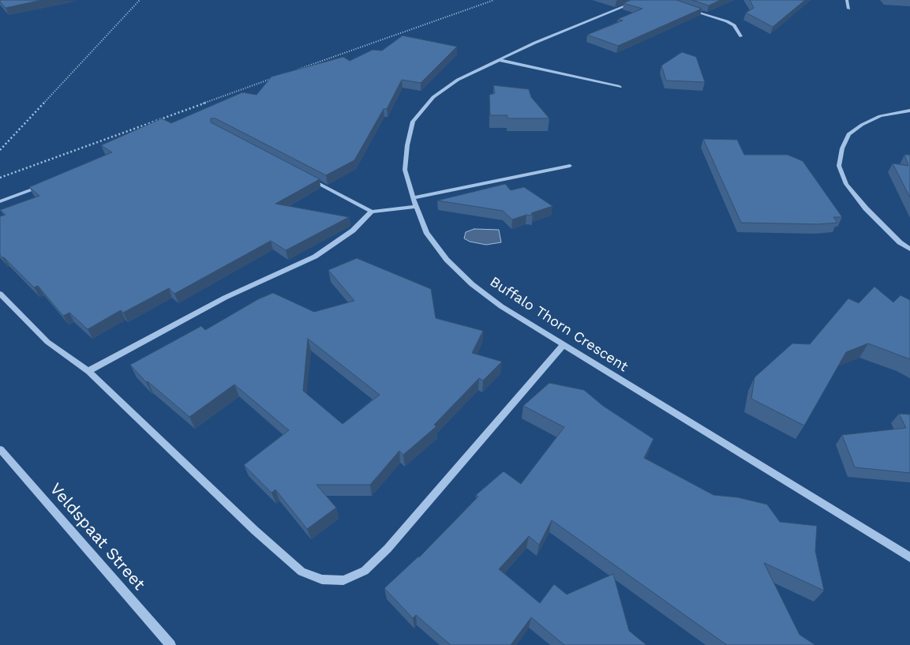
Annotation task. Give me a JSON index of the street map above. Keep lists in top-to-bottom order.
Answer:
{
  "streets": {
    "street": ["Buffalo Thorn Crescent", "Veldspaat Street"]
  }
}
